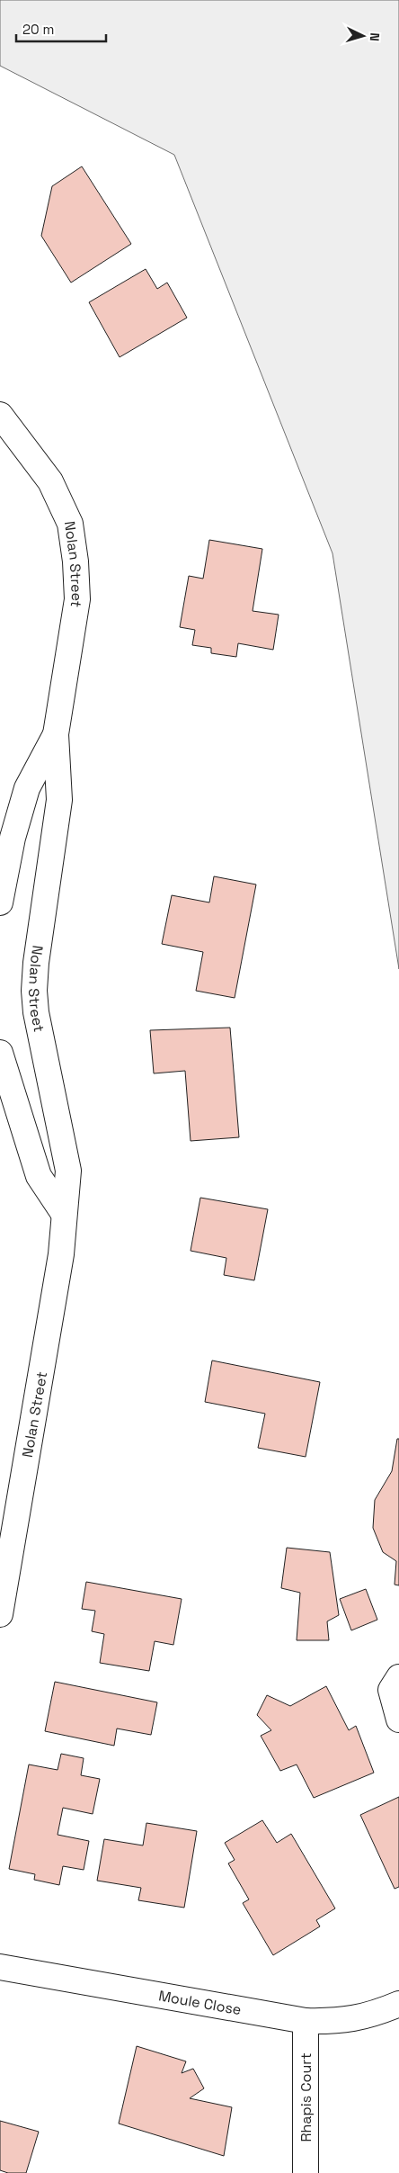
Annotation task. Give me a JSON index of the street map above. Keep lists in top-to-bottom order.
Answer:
{
  "streets": {
    "street": ["Nolan Street", "Moule Close", "Rhapis Court"]
  },
  "crossings": [
    ["Moule Close", "Rhapis Court"]
  ],
  "scale_bar": "20 m",
  "north": "right"
}
